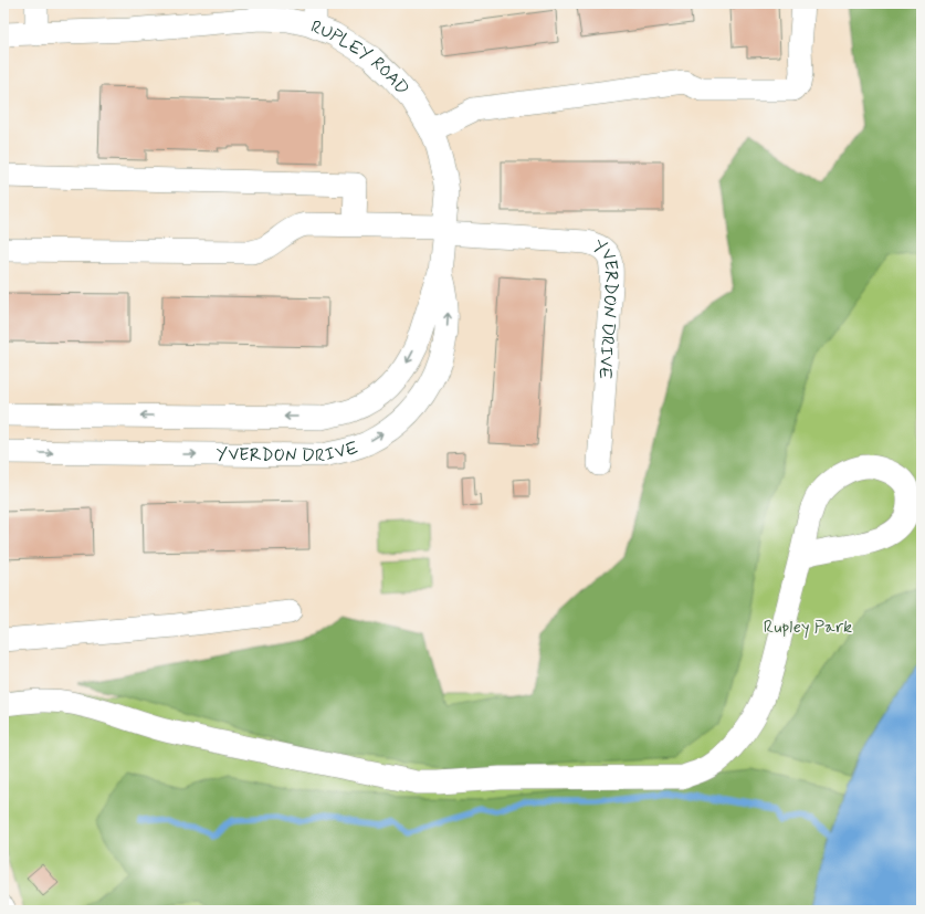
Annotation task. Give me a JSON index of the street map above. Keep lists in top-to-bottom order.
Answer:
{
  "streets": {
    "street": ["RUPLEY ROAD", "YVERDON DRIVE"]
  },
  "crossings": [
    ["RUPLEY ROAD", "YVERDON DRIVE"]
  ],
  "parks": ["Rupley Park"]
}
